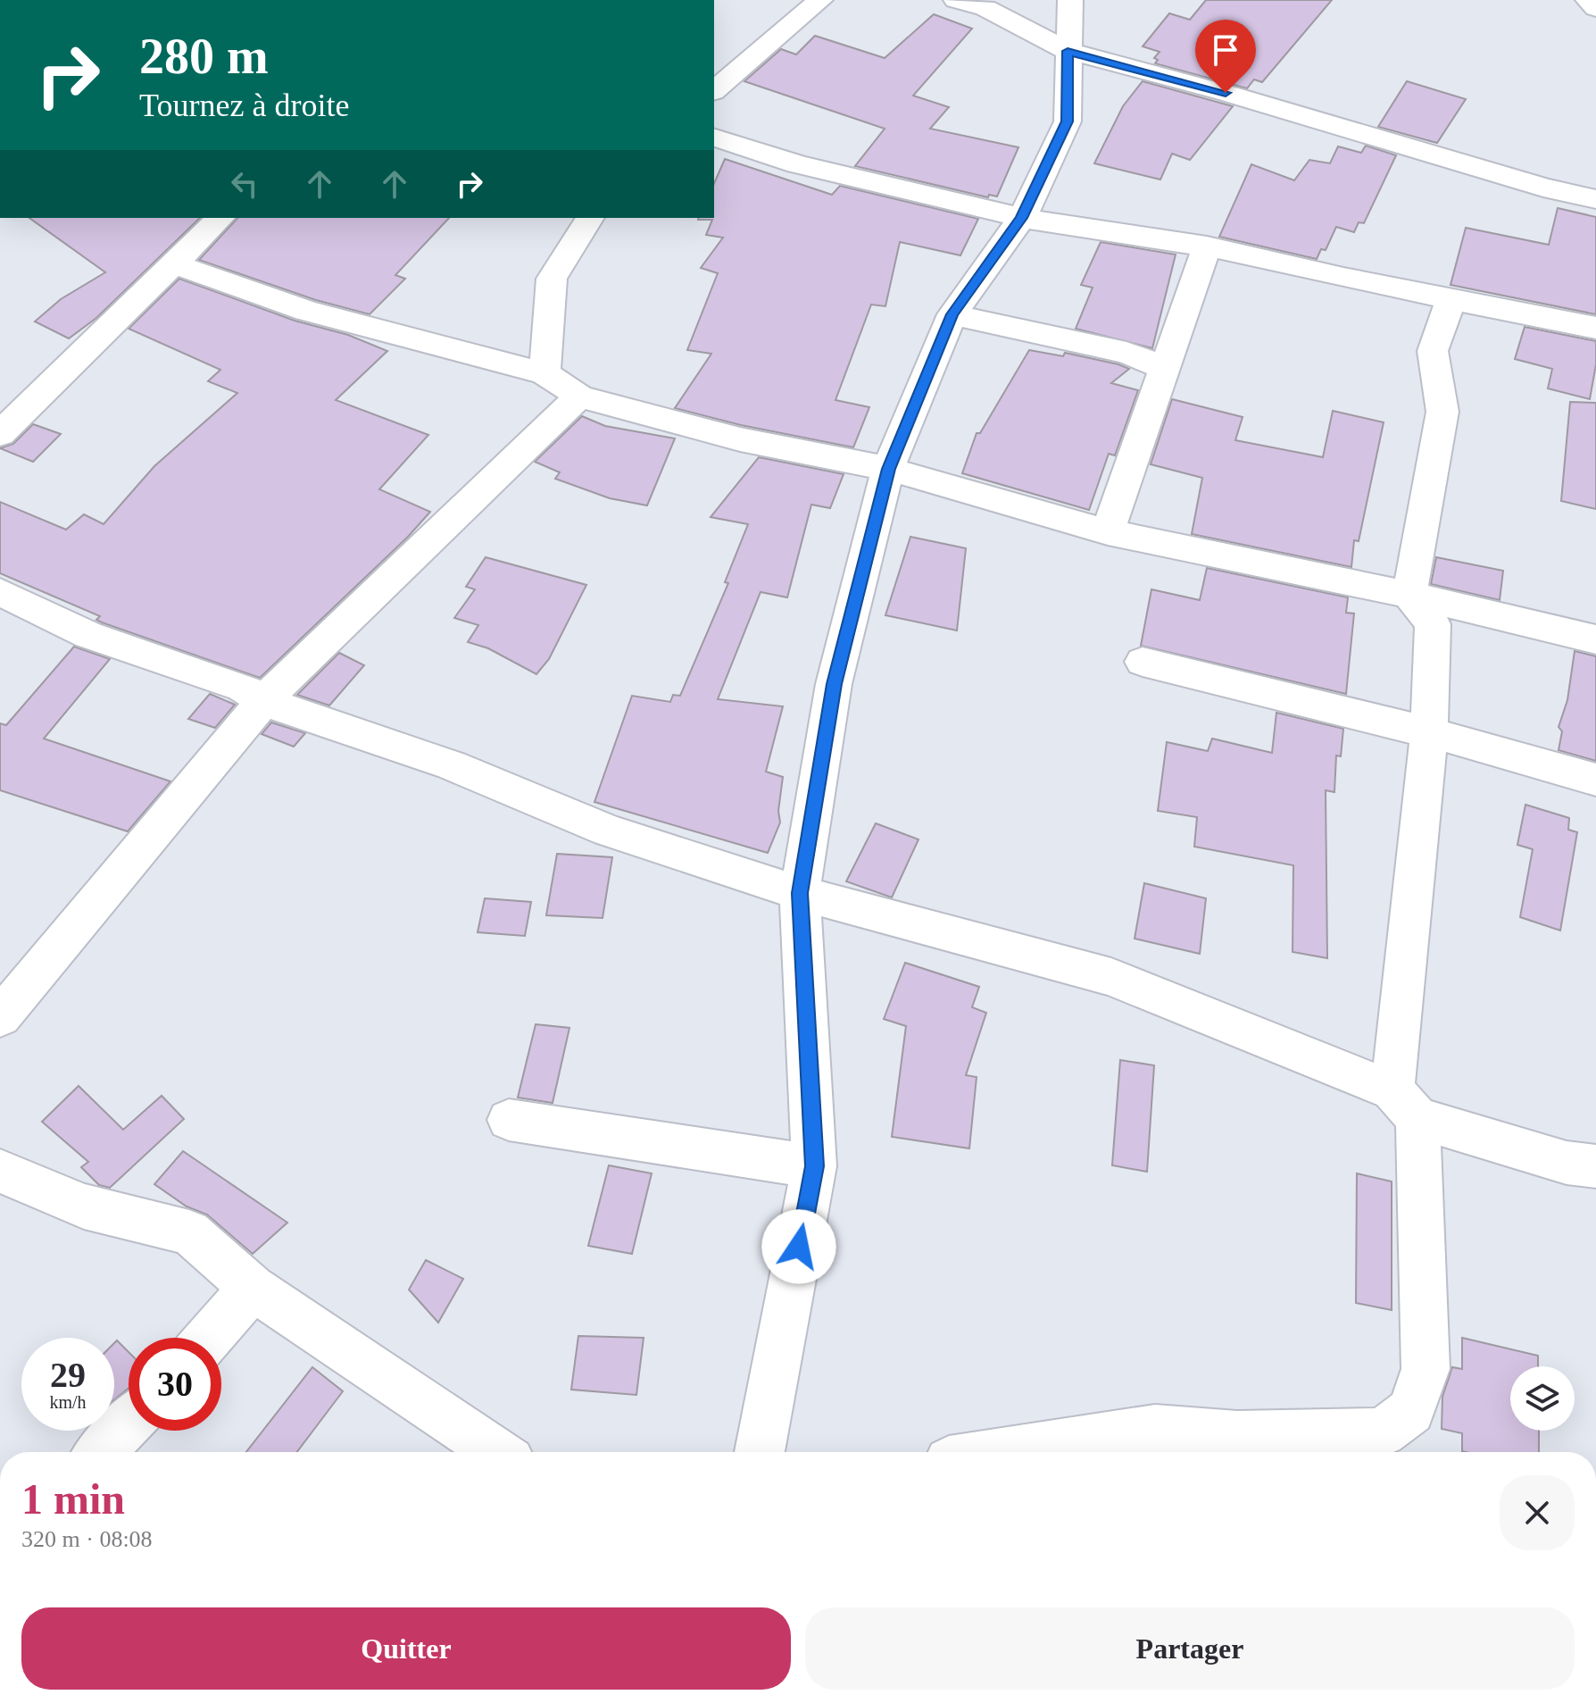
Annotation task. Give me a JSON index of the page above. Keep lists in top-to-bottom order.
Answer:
{
  "page": {
    "turn": ["280 m", "Tournez à droite"],
    "speed": "29 km/h",
    "limit": "30",
    "heading": ["1 min", "320 m · 08:08"],
    "buttons": ["Quitter", "Partager"]
  }
}
